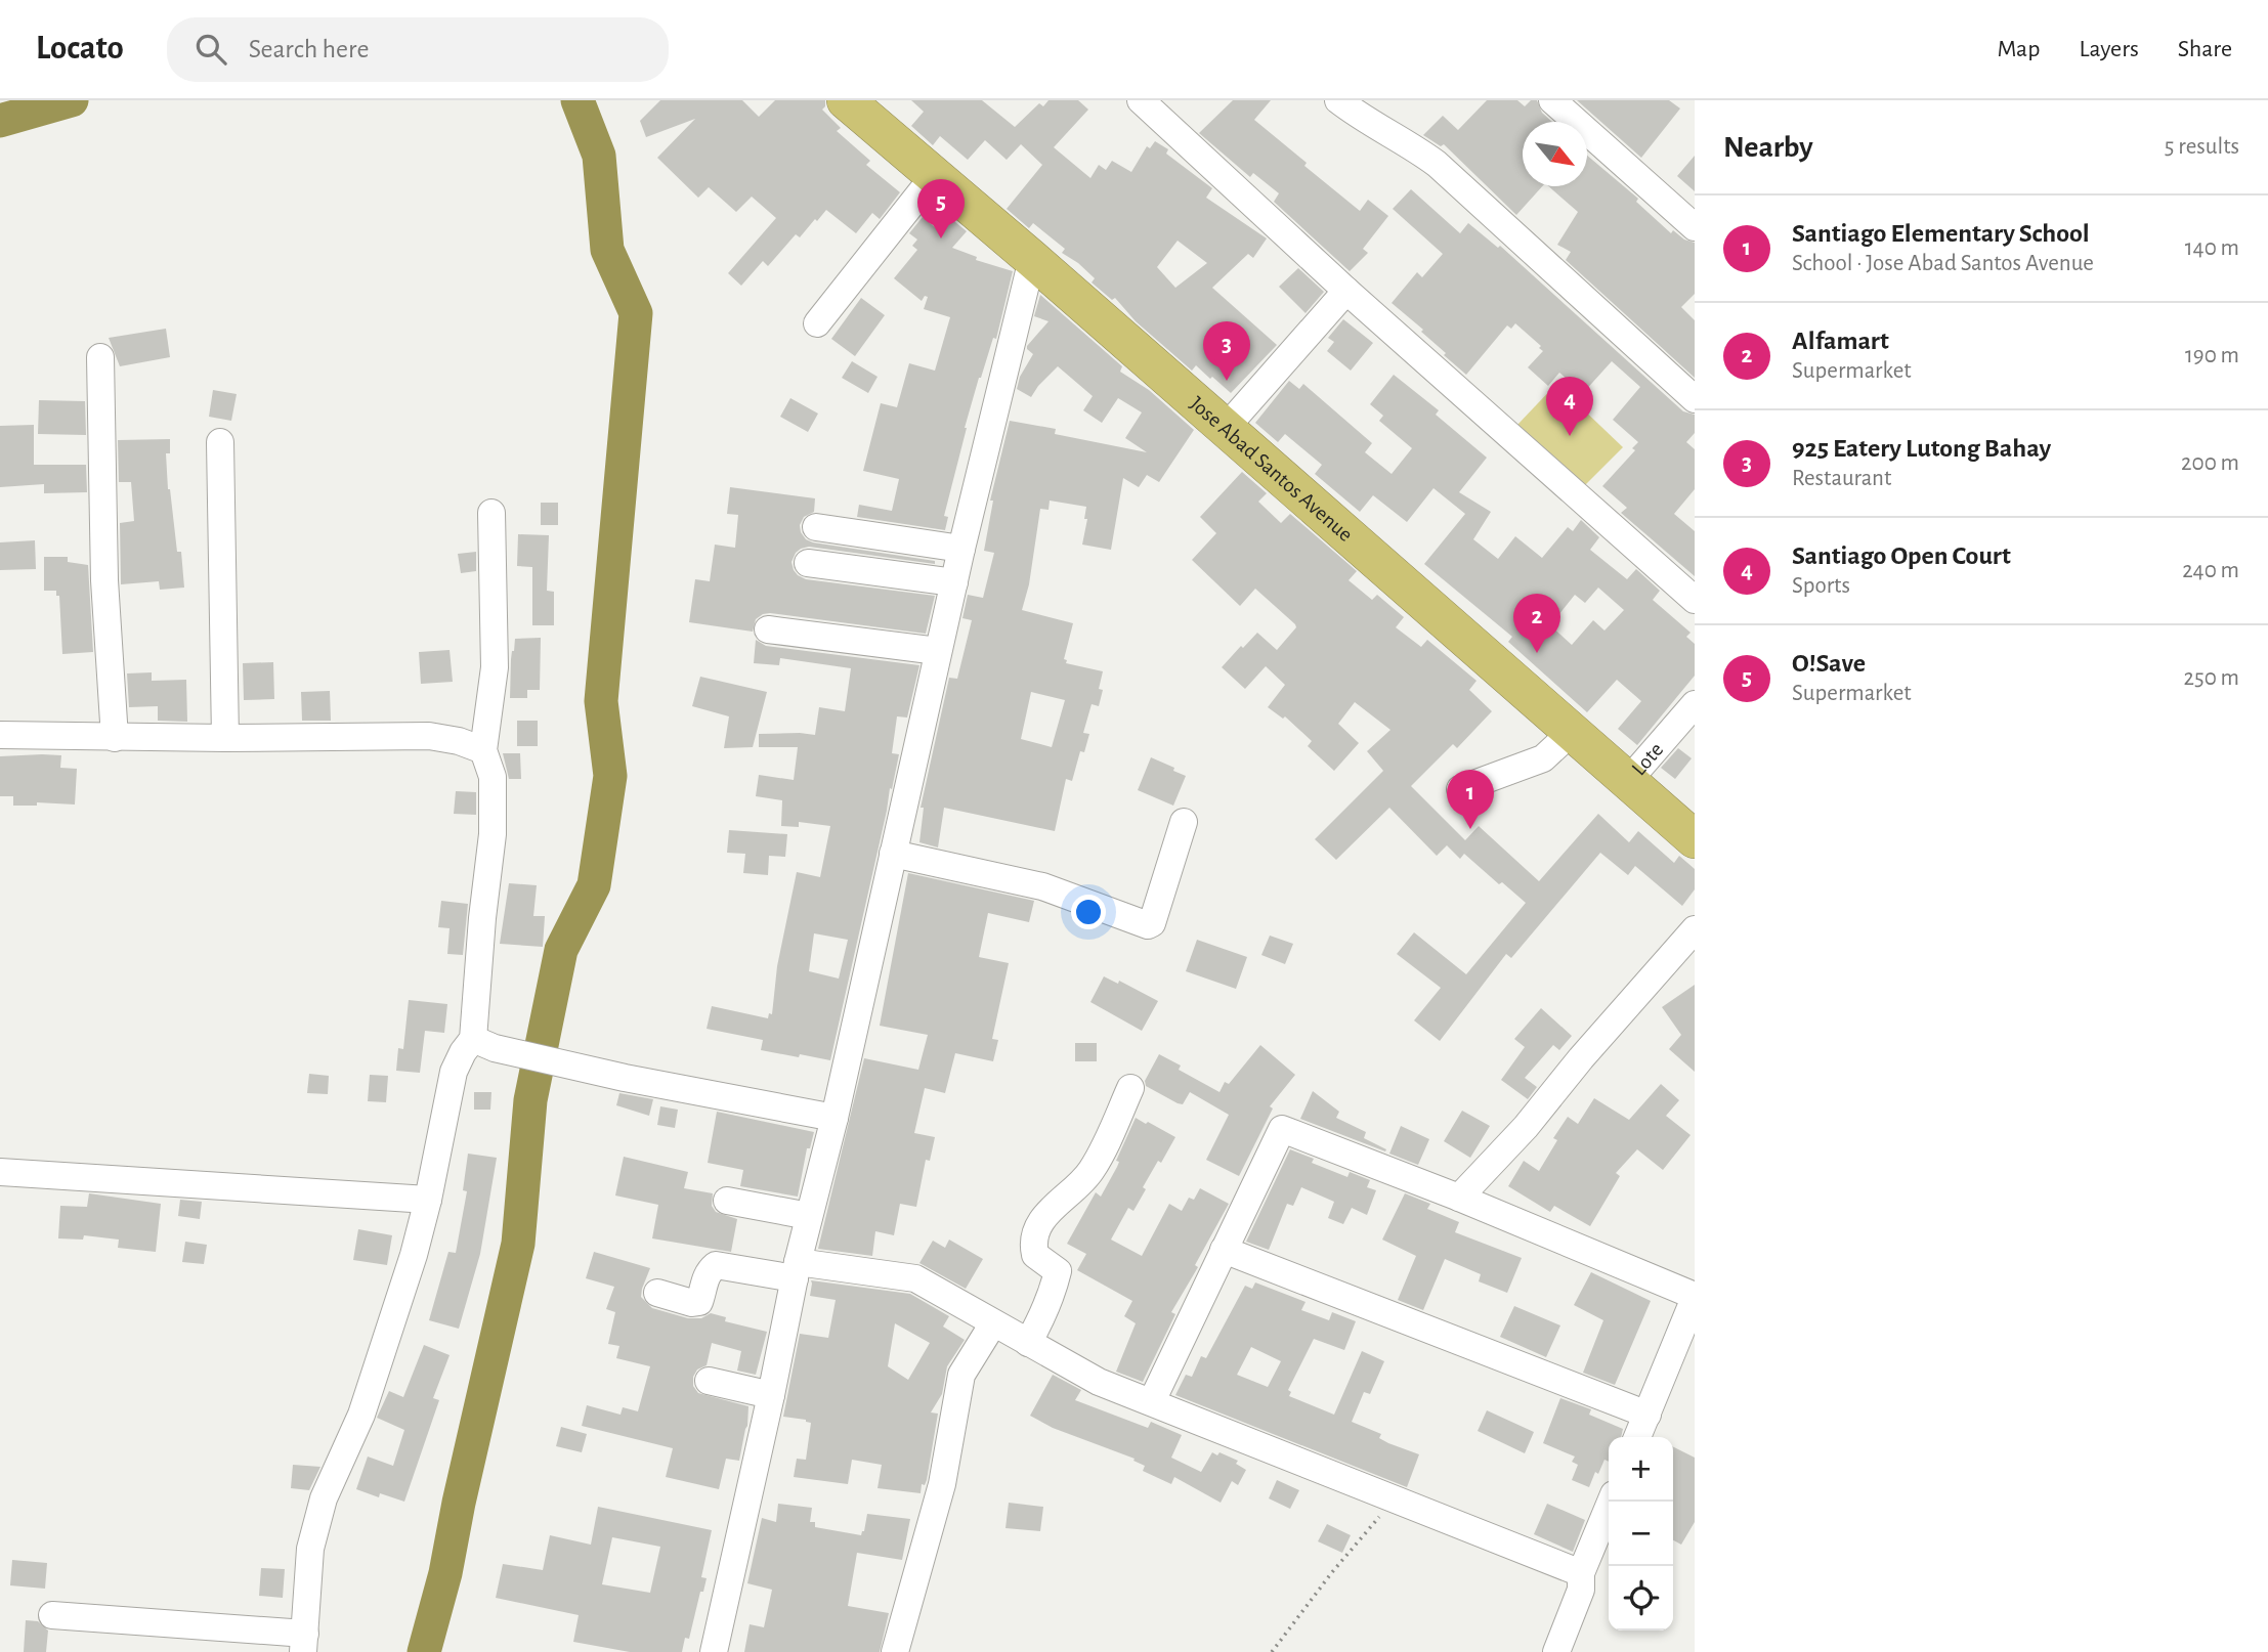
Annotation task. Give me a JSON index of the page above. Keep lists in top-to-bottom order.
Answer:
{
  "streets": {
    "highway": ["Jose Abad Santos Avenue"],
    "street": ["Lote"]
  },
  "crossings": [
    ["Jose Abad Santos Avenue", "Lote"]
  ],
  "north": "bottom right",
  "page": {
    "header": "Locato",
    "search": "Search here",
    "nav": ["Map", "Layers", "Share"],
    "heading": ["Nearby", "5 results"],
    "pins": [
      "5",
      "3",
      "4",
      "2",
      "1"
    ],
    "list": [
      {
        "mark": "1",
        "name": "Santiago Elementary School",
        "note": "School · Jose Abad Santos Avenue",
        "value": "140 m"
      },
      {
        "mark": "2",
        "name": "Alfamart",
        "note": "Supermarket",
        "value": "190 m"
      },
      {
        "mark": "3",
        "name": "925 Eatery Lutong Bahay",
        "note": "Restaurant",
        "value": "200 m"
      },
      {
        "mark": "4",
        "name": "Santiago Open Court",
        "note": "Sports",
        "value": "240 m"
      },
      {
        "mark": "5",
        "name": "O!Save",
        "note": "Supermarket",
        "value": "250 m"
      }
    ],
    "map_buttons": ["+", "−"]
  }
}
